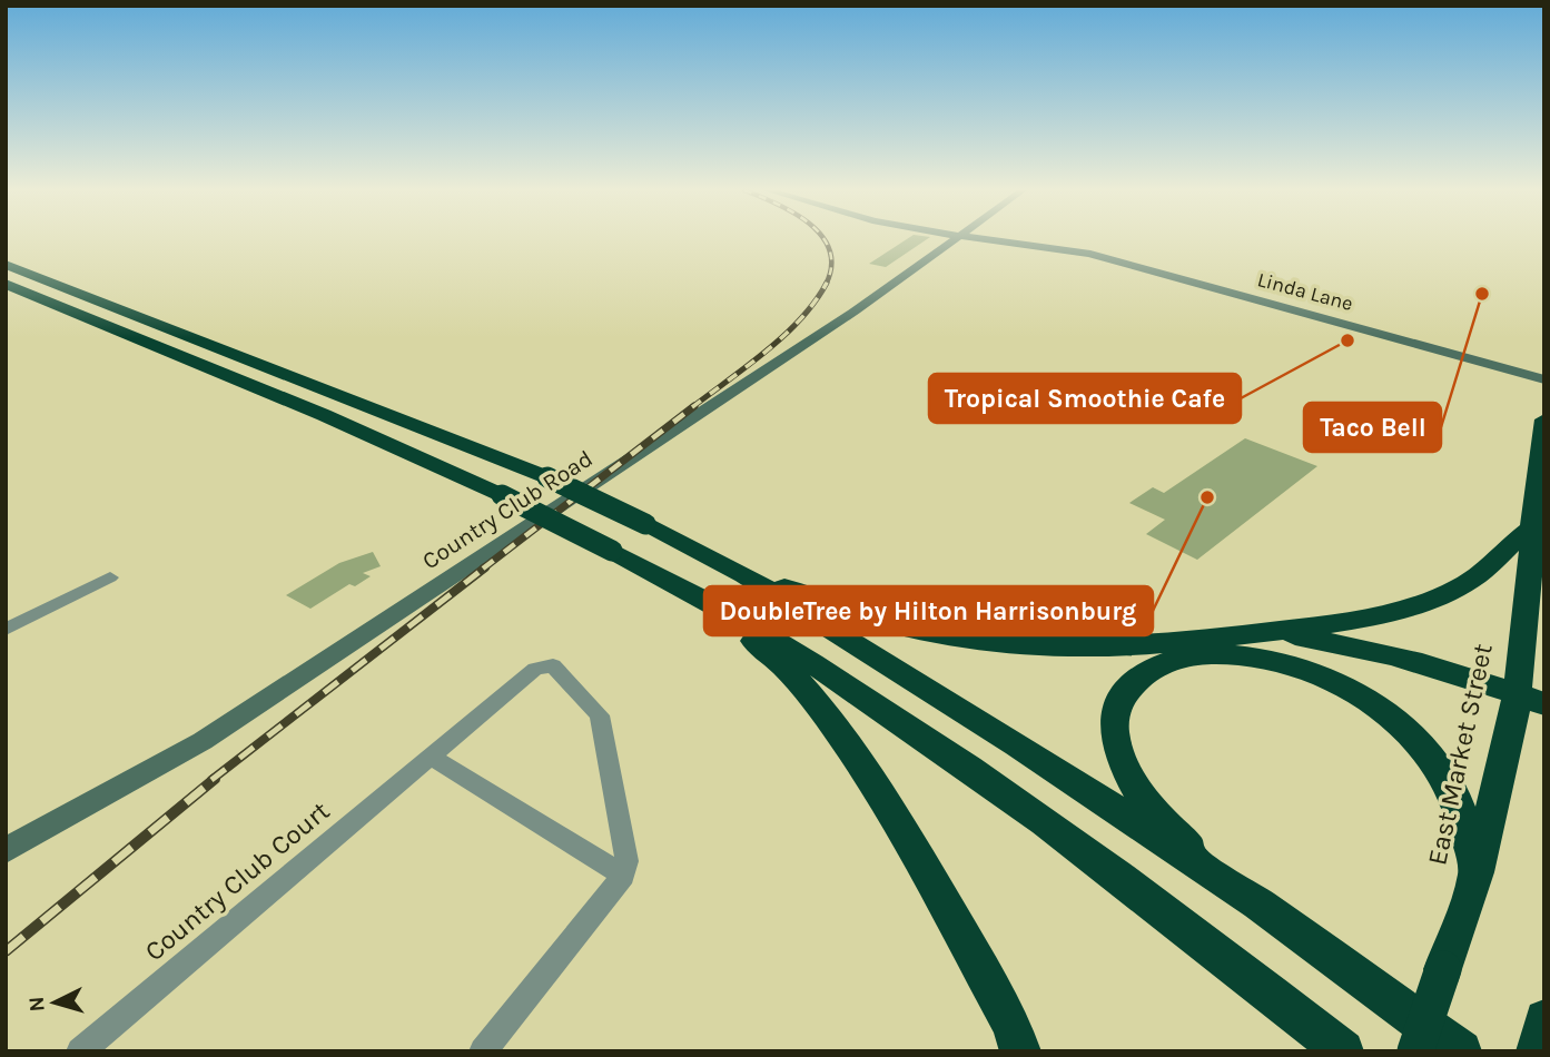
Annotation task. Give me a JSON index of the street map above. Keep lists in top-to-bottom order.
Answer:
{
  "streets": {
    "highway": ["East Market Street"],
    "street": ["Linda Lane", "Country Club Road", "Country Club Court"]
  },
  "places": ["Taco Bell", "Tropical Smoothie Cafe", "DoubleTree by Hilton Harrisonburg"],
  "north": "left"
}
